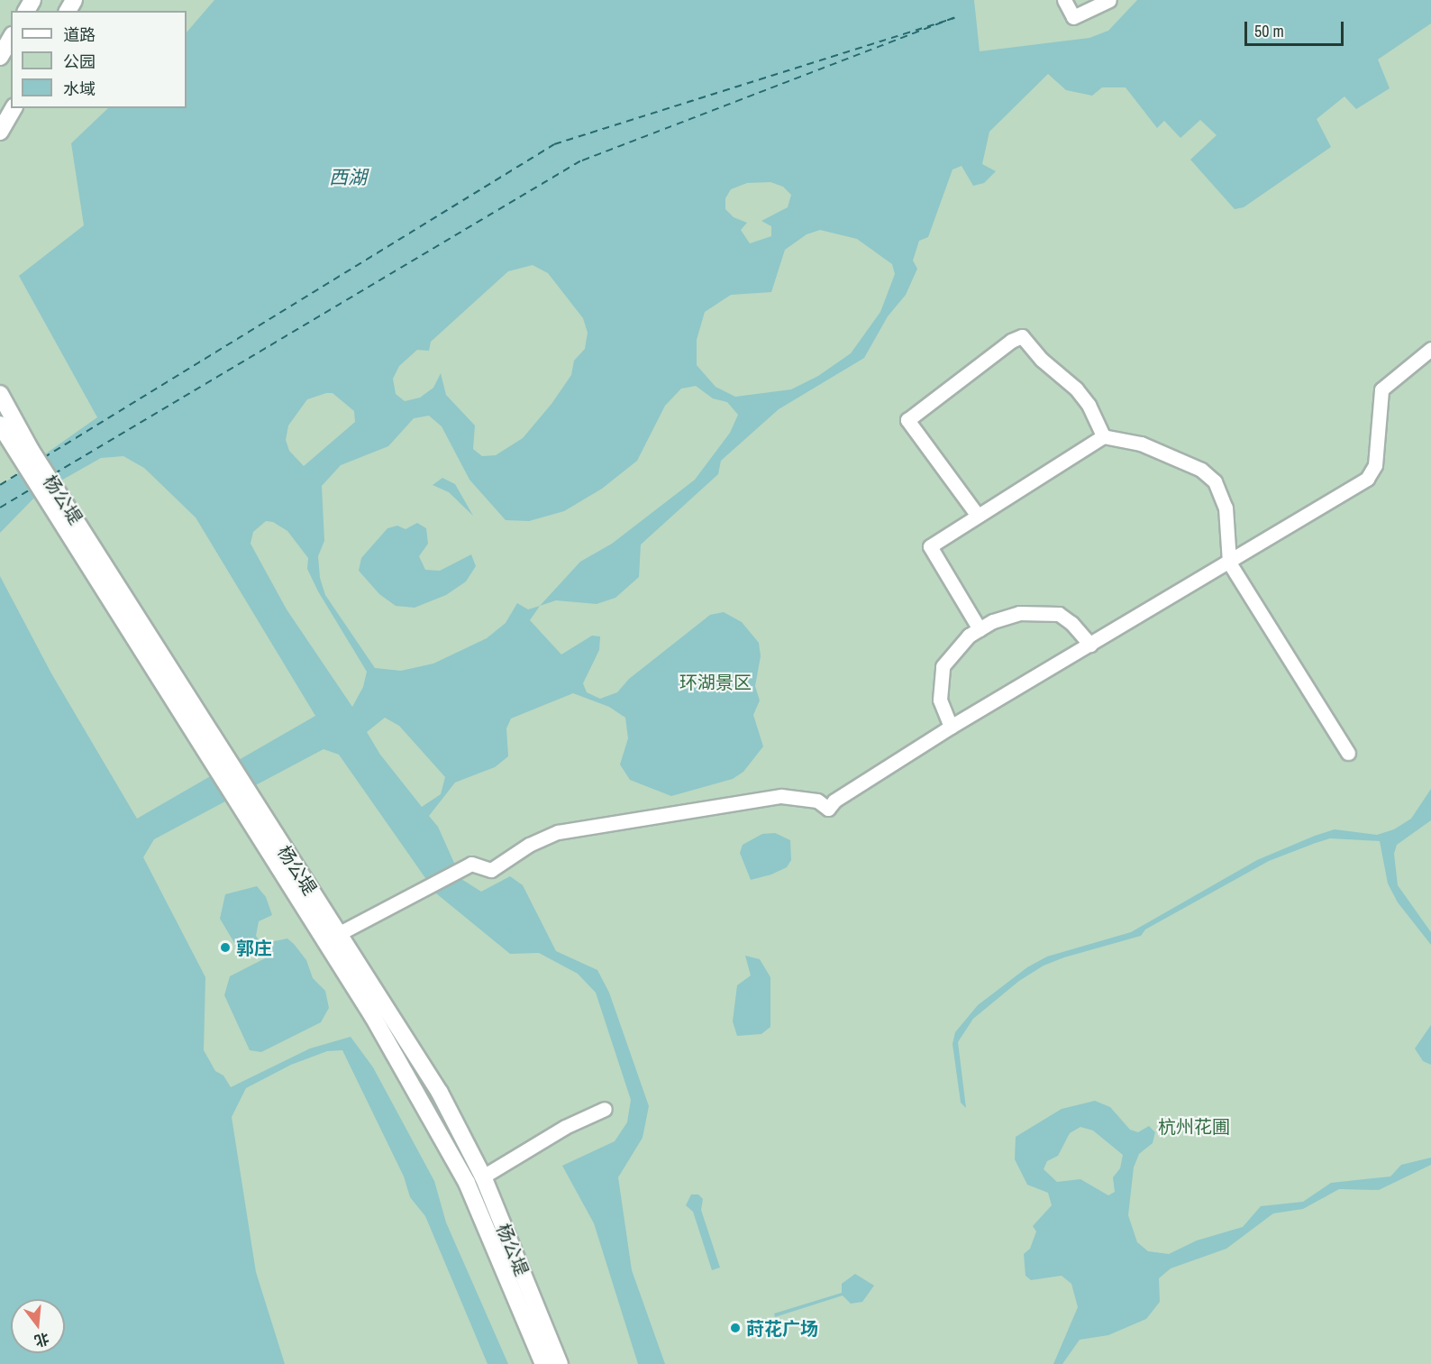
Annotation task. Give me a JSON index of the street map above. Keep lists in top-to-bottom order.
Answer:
{
  "streets": {
    "main road": ["杨公堤"]
  },
  "water": ["西湖"],
  "parks": ["环湖景区", "杭州花圃"],
  "places": ["郭庄", "莳花广场"],
  "legend": ["道路", "公园", "水域"],
  "scale_bar": "50 m",
  "north": "bottom"
}
